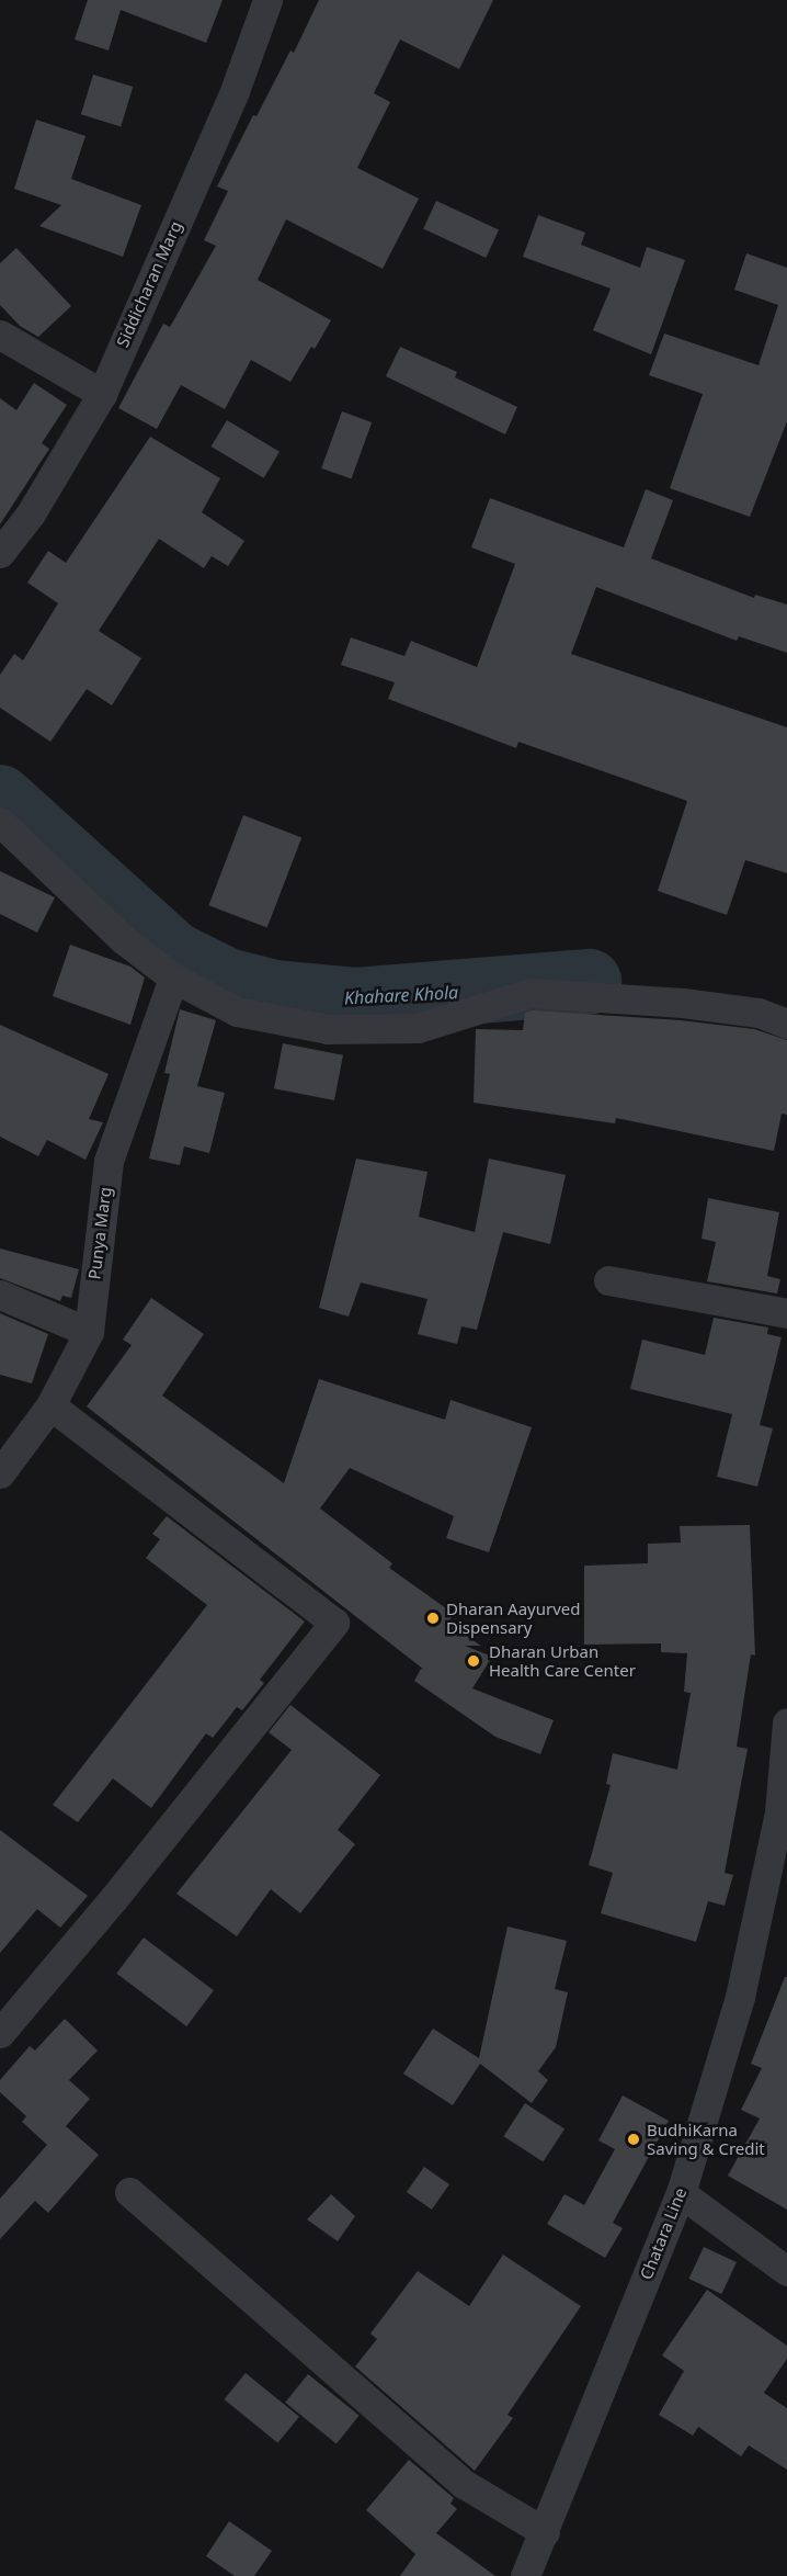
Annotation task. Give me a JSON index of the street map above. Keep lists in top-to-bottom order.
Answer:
{
  "streets": {
    "street": ["Siddicharan Marg", "Punya Marg", "Chatara Line"]
  },
  "water": ["Khahare Khola"],
  "places": ["Dharan Aayurved Dispensary", "Dharan Urban Health Care Center", "BudhiKarna Saving & Credit"]
}
